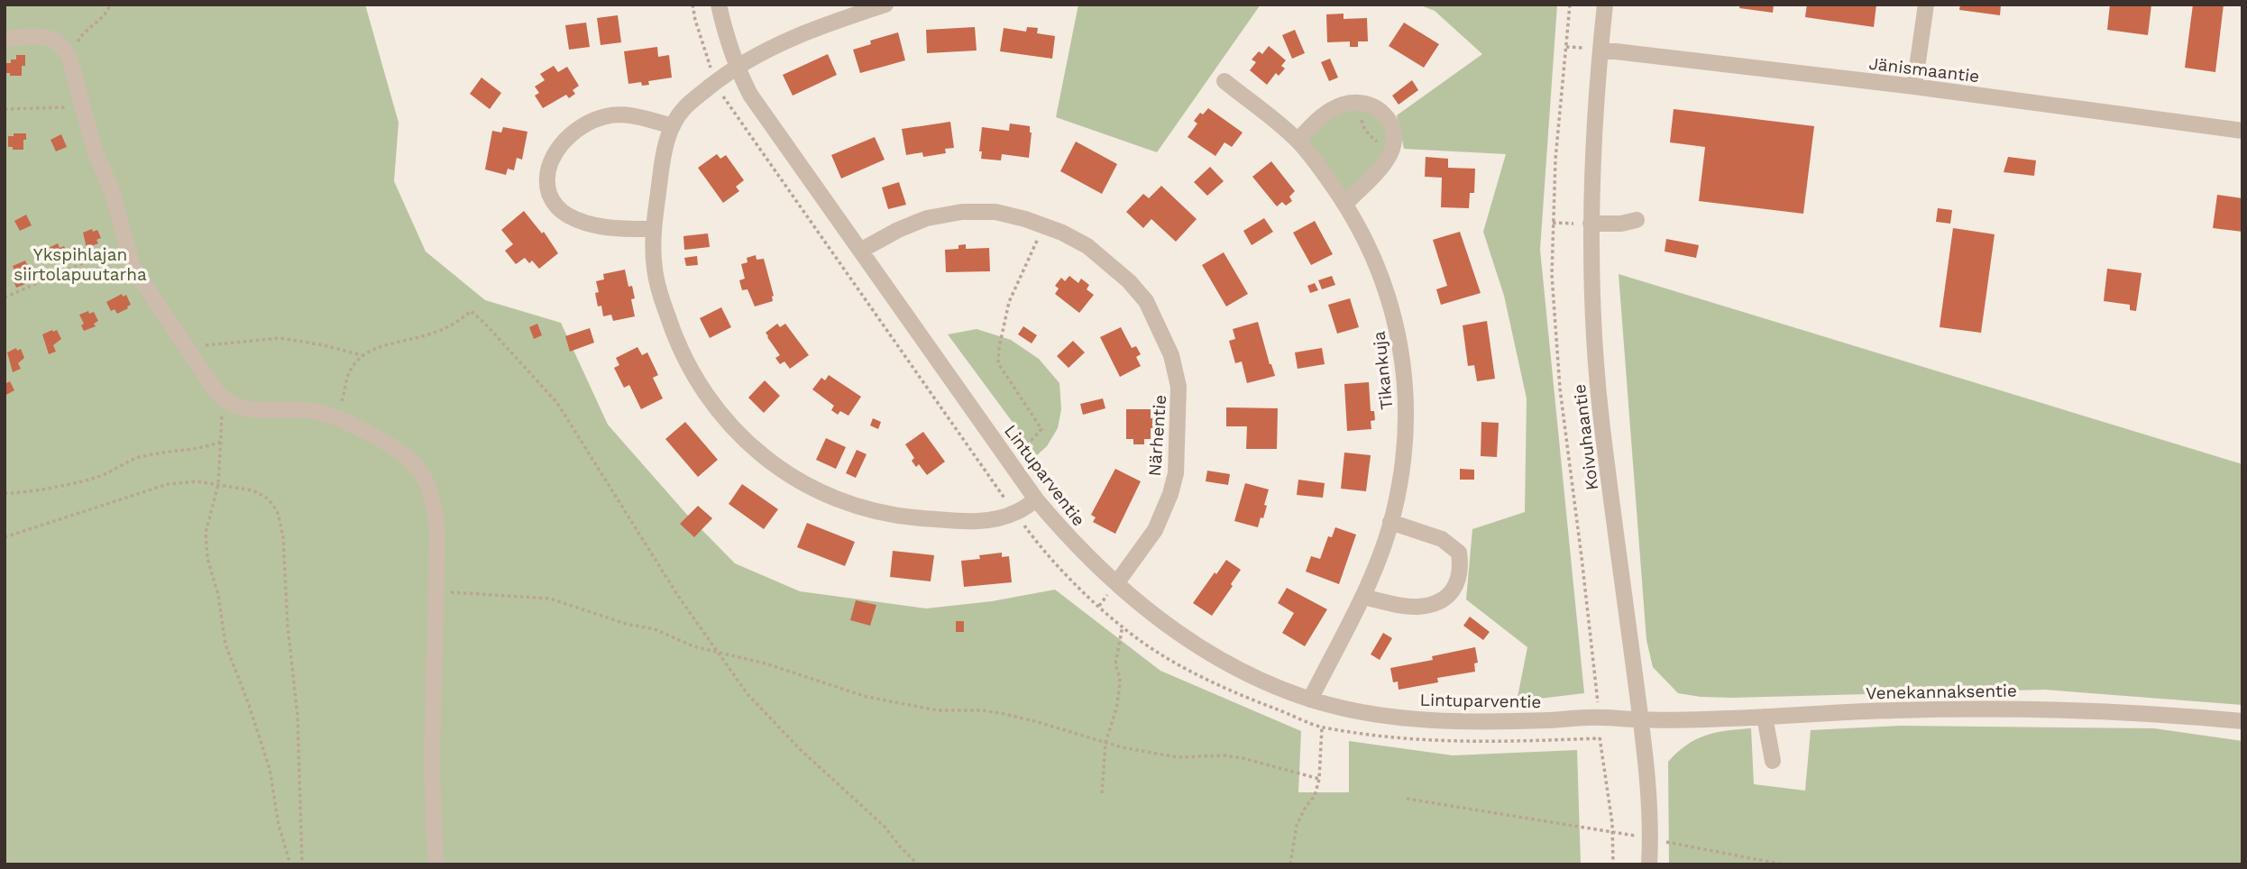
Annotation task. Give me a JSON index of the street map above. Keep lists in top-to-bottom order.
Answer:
{
  "streets": {
    "street": [
      "Jänismaantie",
      "Tikankuja",
      "Närhentie",
      "Koivuhaantie",
      "Lintuparventie",
      "Venekannaksentie"
    ]
  },
  "crossings": [
    ["Jänismaantie", "Koivuhaantie"],
    ["Tikankuja", "Lintuparventie"],
    ["Närhentie", "Lintuparventie"],
    ["Koivuhaantie", "Lintuparventie"],
    ["Koivuhaantie", "Venekannaksentie"],
    ["Lintuparventie", "Venekannaksentie"]
  ],
  "parks": ["Ykspihlajan siirtolapuutarha"]
}
